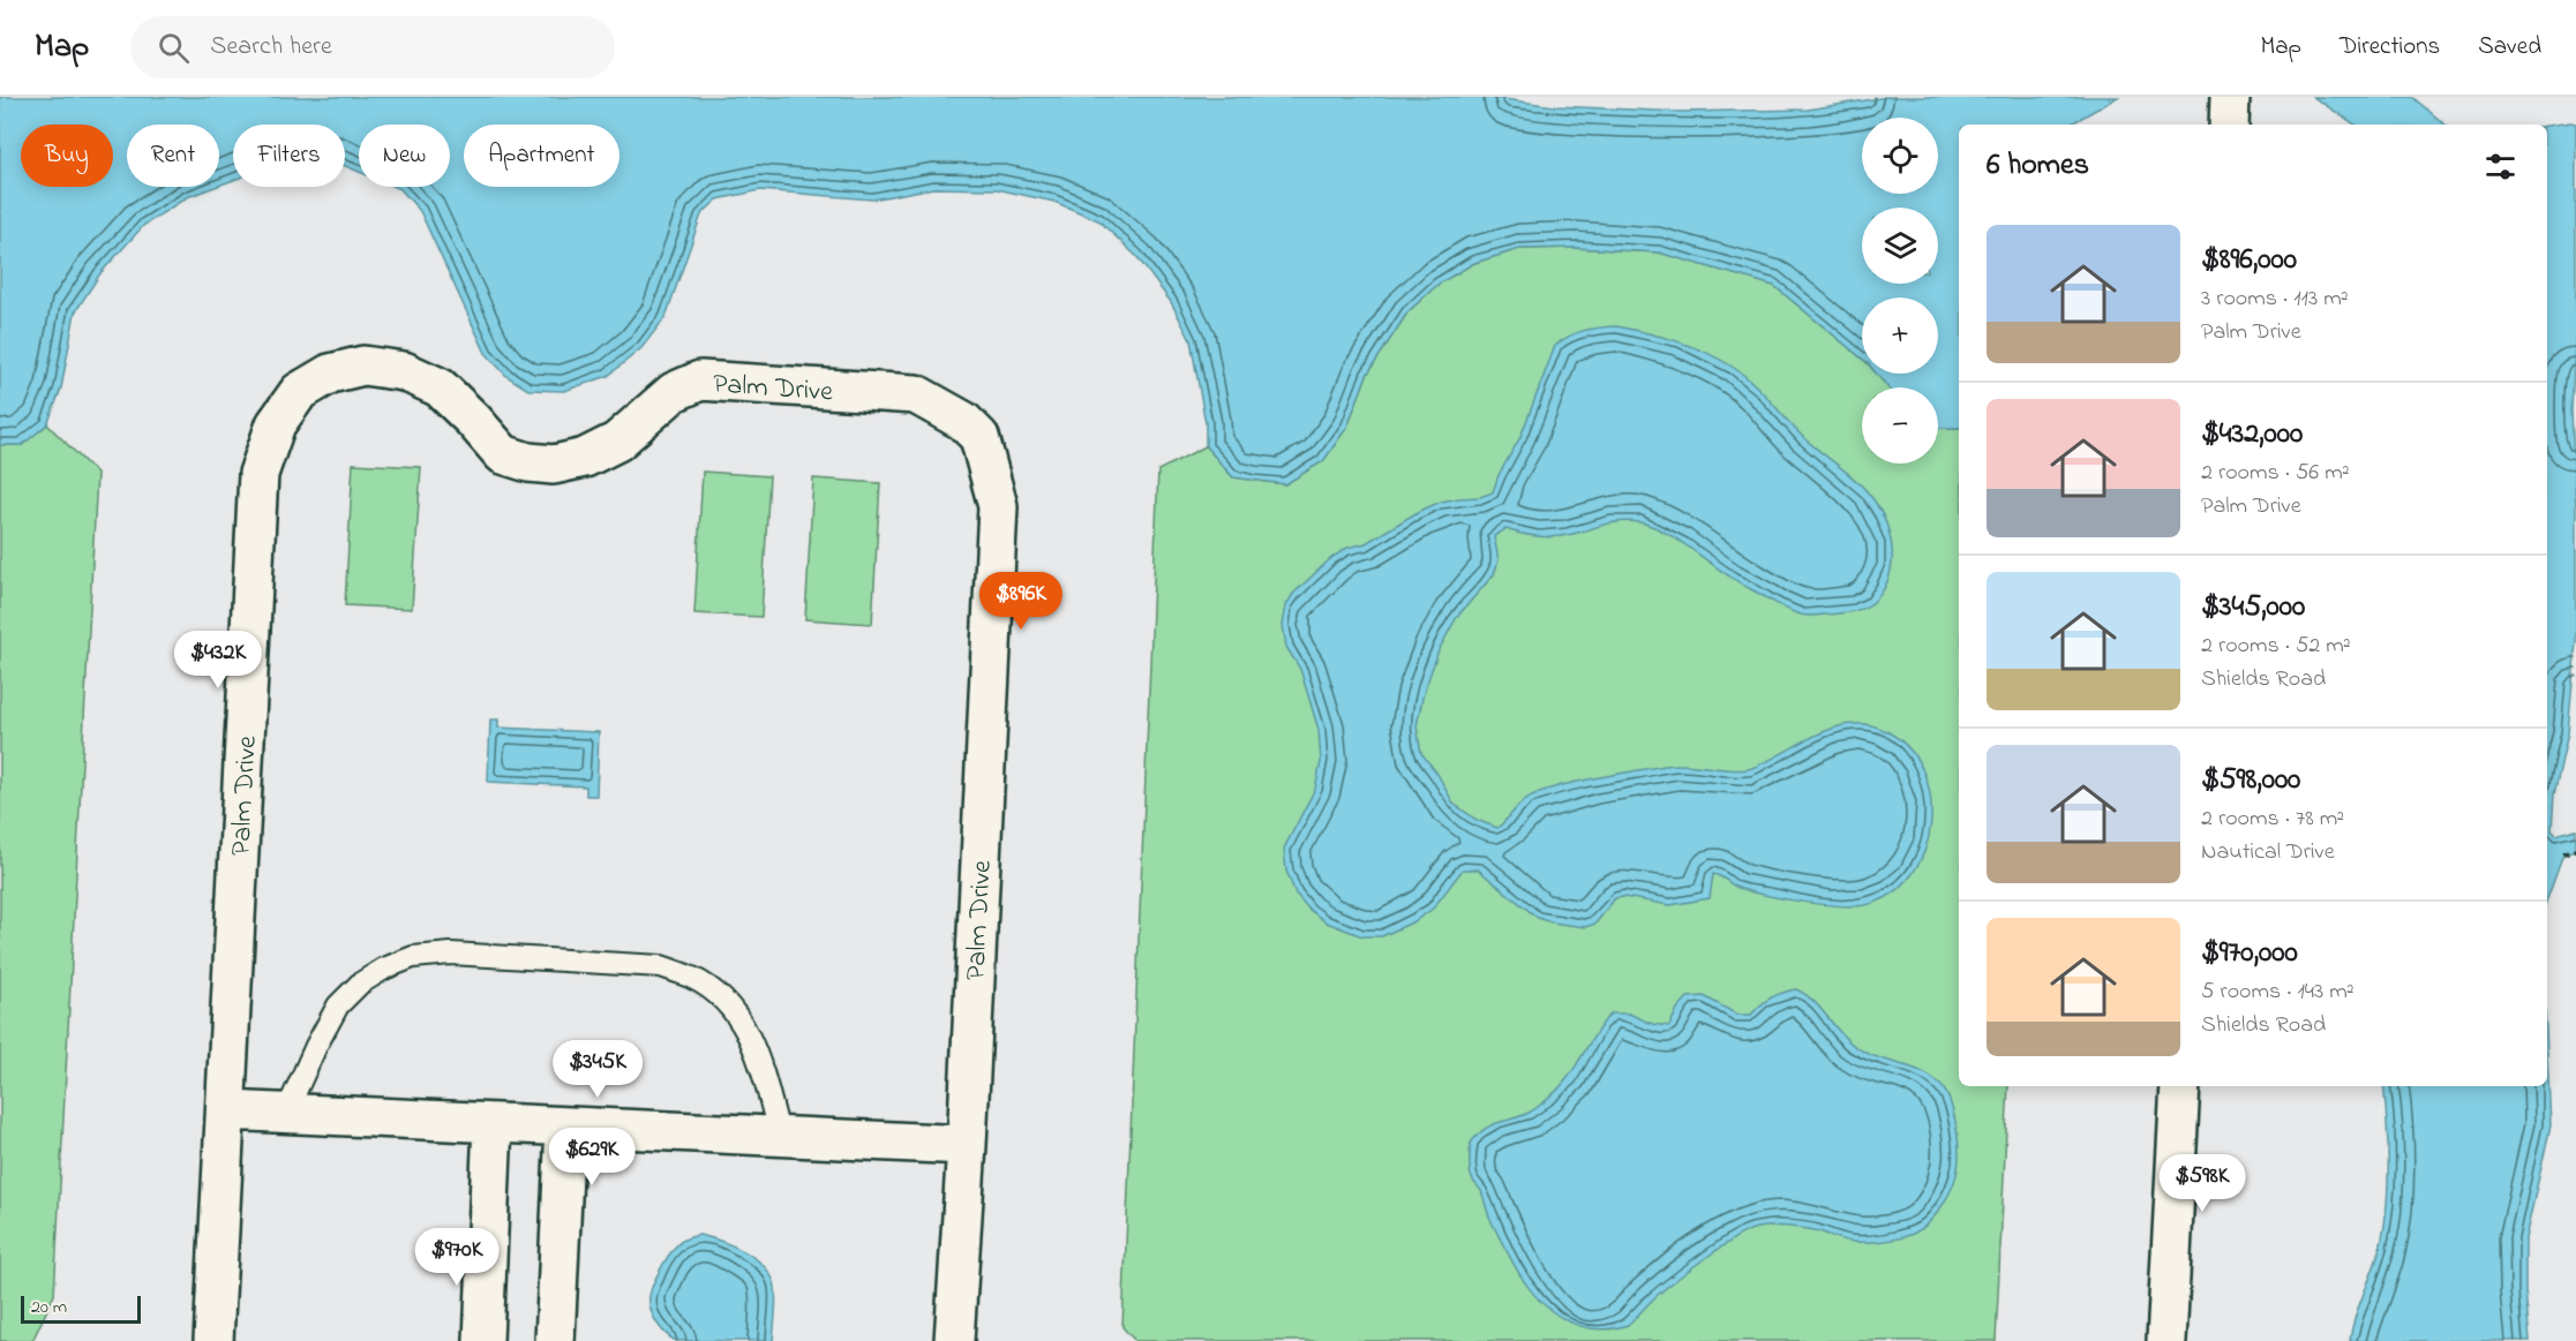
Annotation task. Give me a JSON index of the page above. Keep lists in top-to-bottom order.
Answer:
{
  "streets": {
    "street": ["Palm Drive"]
  },
  "scale_bar": "20 m",
  "page": {
    "header": "Map",
    "search": "Search here",
    "nav": ["Map", "Directions", "Saved"],
    "map_buttons": ["+", "−"],
    "chip": [
      "Buy",
      "Rent",
      "Filters",
      "New",
      "Apartment"
    ],
    "heading": "6 homes",
    "list": [
      {
        "name": "$896,000",
        "note": "3 rooms · 113 m² · Palm Drive"
      },
      {
        "name": "$432,000",
        "note": "2 rooms · 56 m² · Palm Drive"
      },
      {
        "name": "$345,000",
        "note": "2 rooms · 52 m² · Shields Road"
      },
      {
        "name": "$598,000",
        "note": "2 rooms · 78 m² · Nautical Drive"
      },
      {
        "name": "$970,000",
        "note": "5 rooms · 143 m² · Shields Road"
      }
    ],
    "price": [
      "$896K",
      "$432K",
      "$345K",
      "$629K",
      "$598K",
      "$970K"
    ],
    "scale": "20 m"
  }
}
